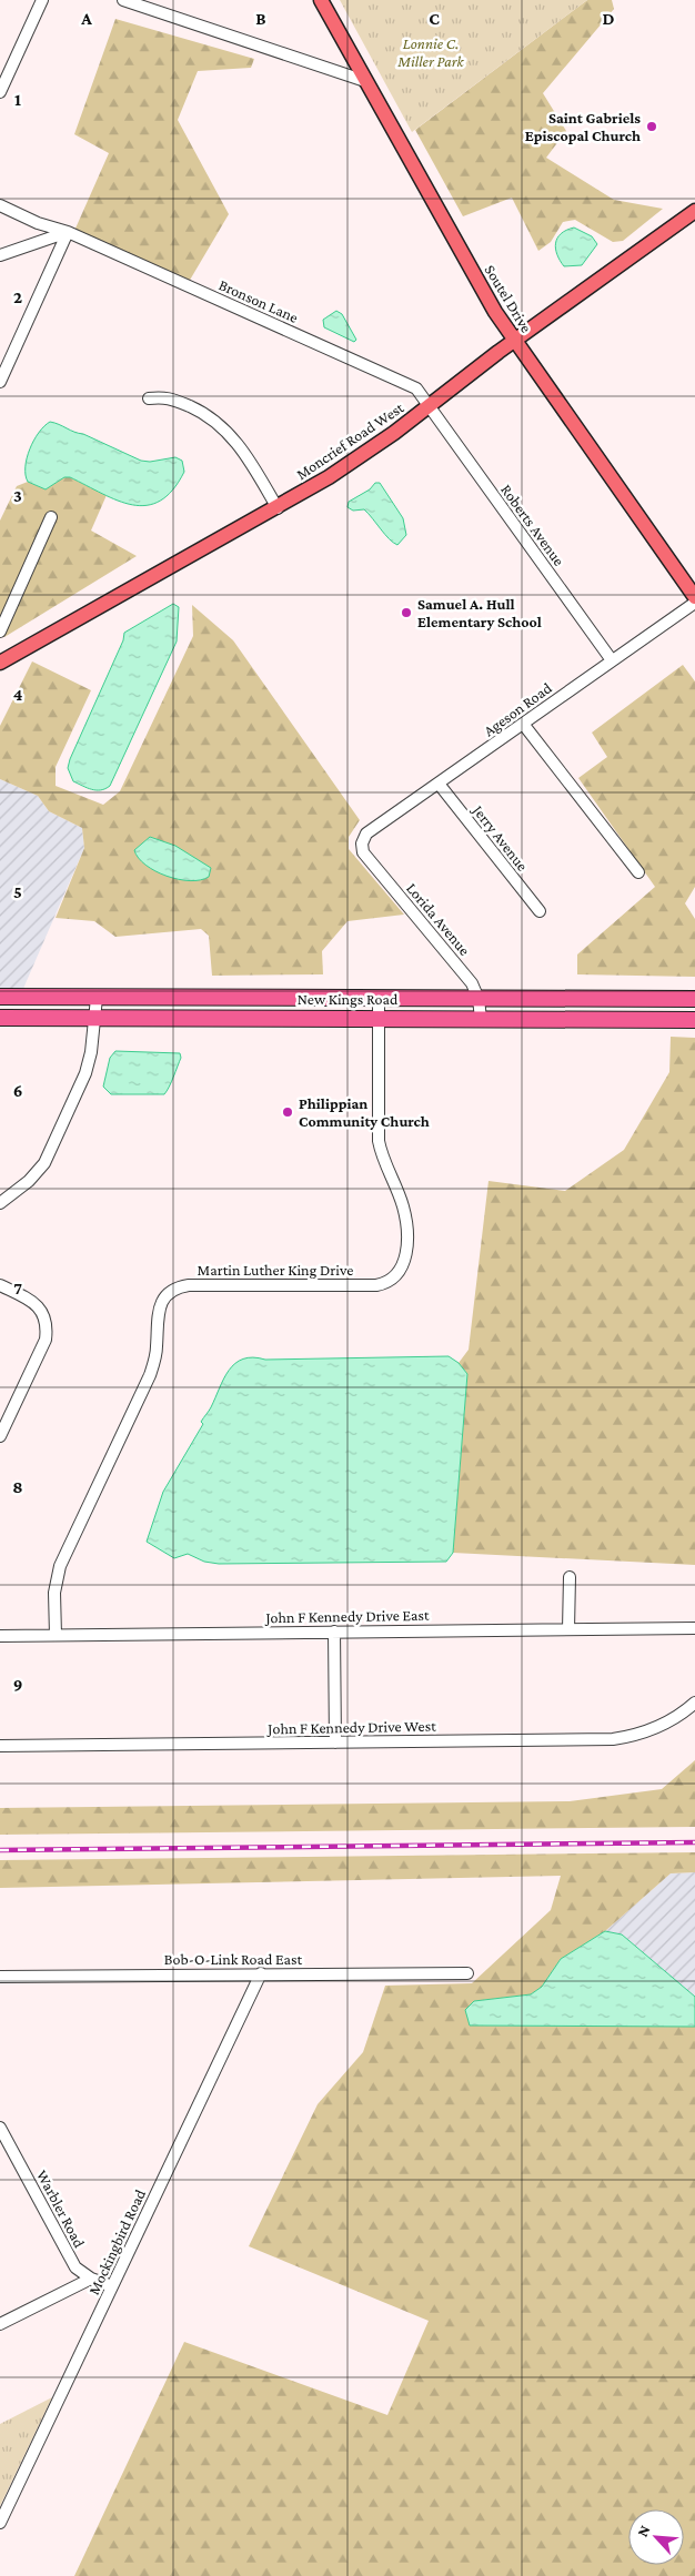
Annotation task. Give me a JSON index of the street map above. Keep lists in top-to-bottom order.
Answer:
{
  "streets": {
    "highway": ["New Kings Road"],
    "main road": ["Soutel Drive", "Moncrief Road West"],
    "street": [
      "Bronson Lane",
      "Roberts Avenue",
      "Ageson Road",
      "Jerry Avenue",
      "Lorida Avenue",
      "Martin Luther King Drive",
      "John F Kennedy Drive East",
      "John F Kennedy Drive West",
      "Bob-O-Link Road East",
      "Warbler Road",
      "Mockingbird Road"
    ]
  },
  "crossings": [
    ["Soutel Drive", "Moncrief Road West"],
    ["Bronson Lane", "Moncrief Road West"],
    ["Bronson Lane", "Roberts Avenue"],
    ["Moncrief Road West", "Roberts Avenue"],
    ["Roberts Avenue", "Ageson Road"],
    ["Ageson Road", "Jerry Avenue"],
    ["Ageson Road", "Lorida Avenue"],
    ["Lorida Avenue", "New Kings Road"],
    ["New Kings Road", "Martin Luther King Drive"],
    ["Martin Luther King Drive", "John F Kennedy Drive East"],
    ["Bob-O-Link Road East", "Mockingbird Road"],
    ["Warbler Road", "Mockingbird Road"]
  ],
  "parks": ["Lonnie C. Miller Park"],
  "places": ["Saint Gabriels Episcopal Church", "Samuel A. Hull Elementary School", "Philippian Community Church"],
  "north": "top left",
  "grid": {
    "columns": [
      "A",
      "B",
      "C",
      "D"
    ],
    "rows": [
      "1",
      "2",
      "3",
      "4",
      "5",
      "6",
      "7",
      "8",
      "9"
    ]
  }
}
